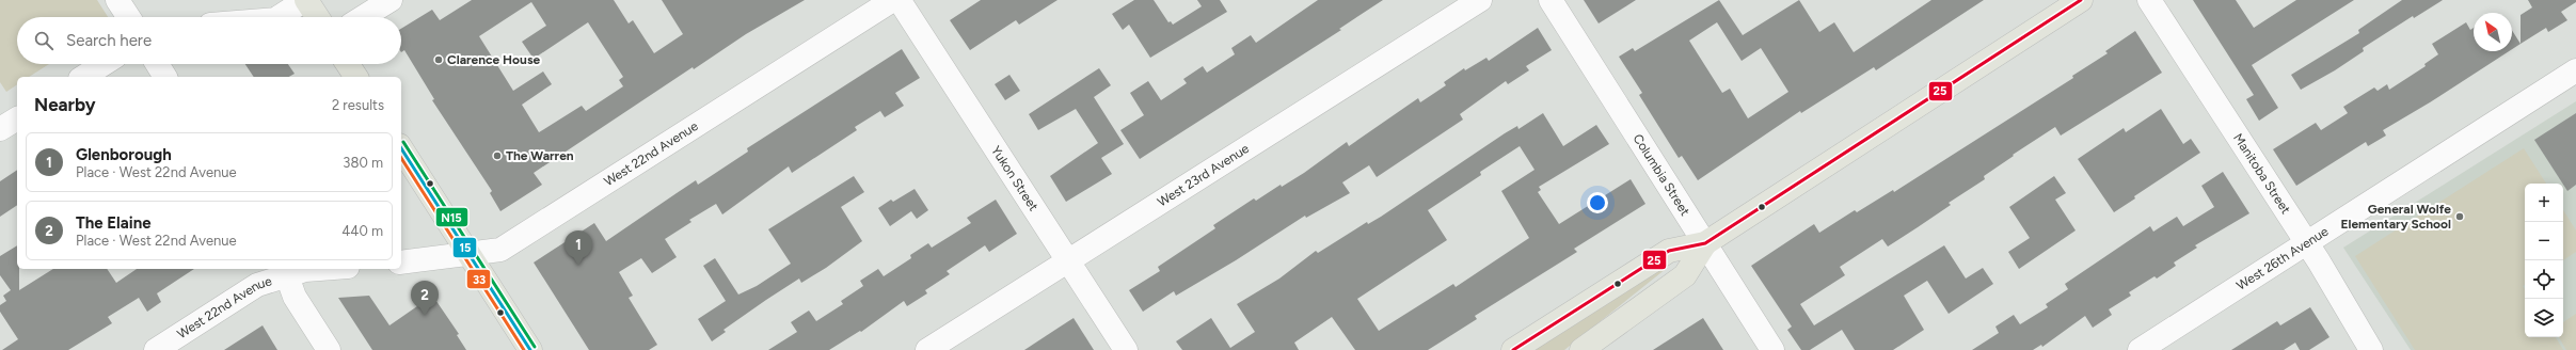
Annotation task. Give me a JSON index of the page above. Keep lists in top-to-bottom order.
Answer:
{
  "streets": {
    "street": [
      "West 22nd Avenue",
      "Manitoba Street",
      "West 23rd Avenue",
      "Columbia Street",
      "Yukon Street",
      "West 26th Avenue"
    ]
  },
  "crossings": [
    ["West 22nd Avenue", "Yukon Street"],
    ["Manitoba Street", "West 26th Avenue"],
    ["West 23rd Avenue", "Yukon Street"]
  ],
  "places": ["Clarence House", "The Warren", "General Wolfe Elementary School"],
  "lines": [
    "transit line 25",
    "transit line N15",
    "transit line 15",
    "transit line 33"
  ],
  "north": "top left",
  "page": {
    "search": "Search here",
    "heading": ["Nearby", "2 results"],
    "list": [
      {
        "mark": "1",
        "name": "Glenborough",
        "note": "Place · West 22nd Avenue",
        "value": "380 m"
      },
      {
        "mark": "2",
        "name": "The Elaine",
        "note": "Place · West 22nd Avenue",
        "value": "440 m"
      }
    ],
    "map_buttons": ["+", "−"],
    "pins": ["1", "2"]
  }
}
